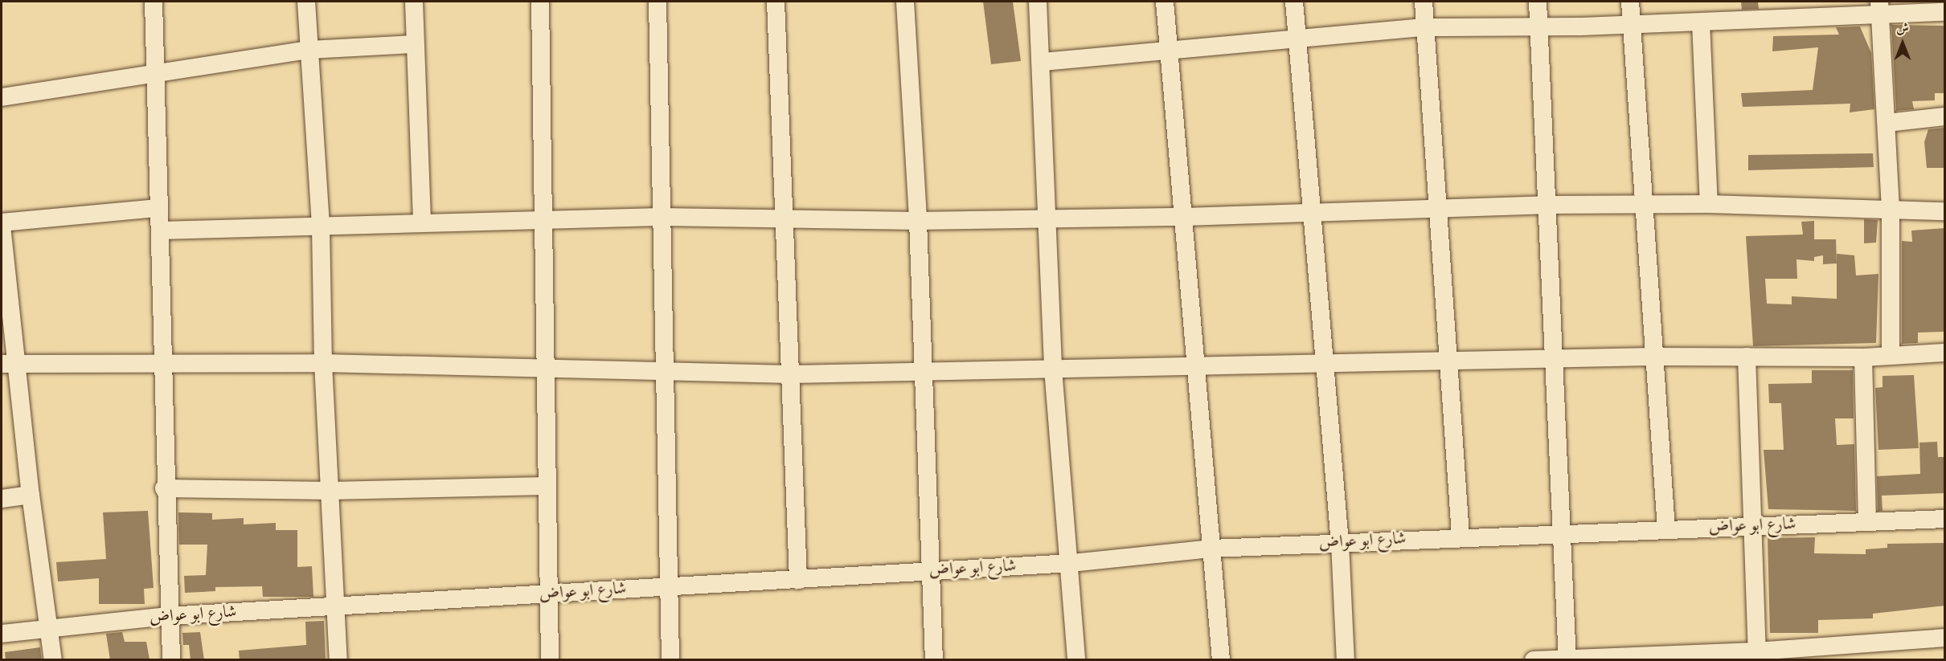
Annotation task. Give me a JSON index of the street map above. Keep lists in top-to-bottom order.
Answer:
{
  "streets": {
    "street": ["شارع ابو عواض"]
  },
  "north": "top"
}
